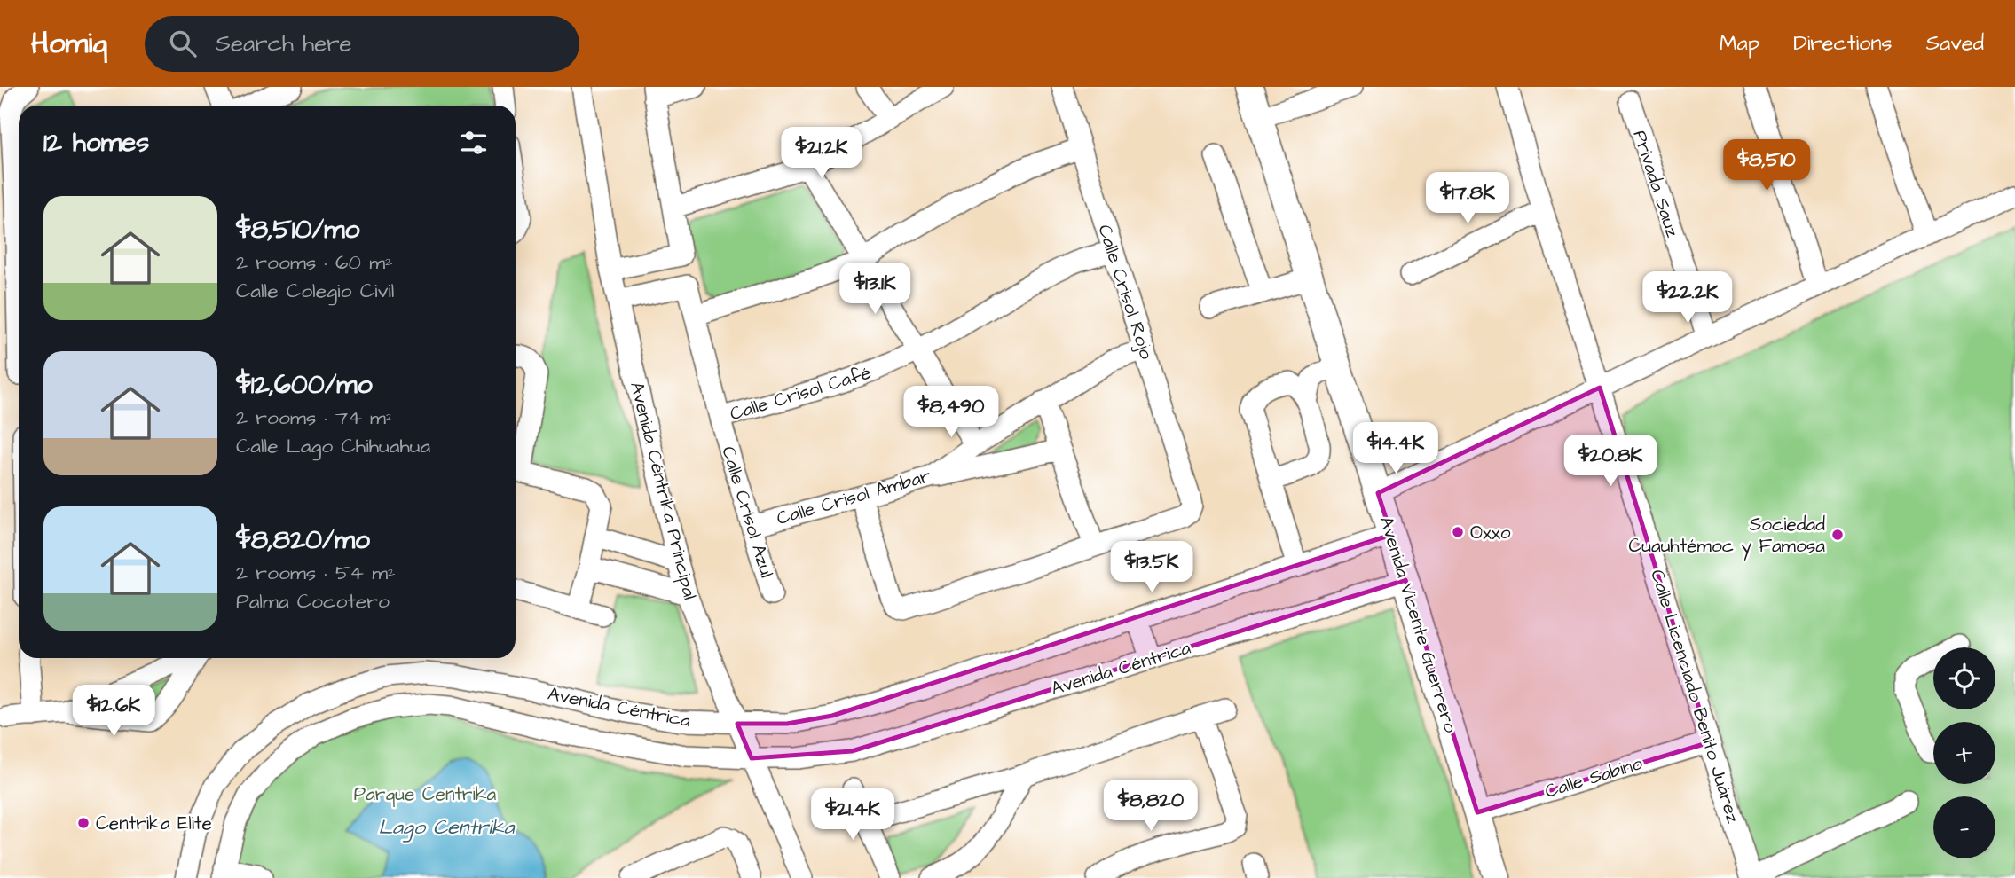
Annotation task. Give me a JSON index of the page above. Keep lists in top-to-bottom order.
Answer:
{
  "streets": {
    "main road": ["Avenida Vicente Guerrero"],
    "street": [
      "Privada Sauz",
      "Calle Crisol Rojo",
      "Calle Crisol Café",
      "Avenida Céntrika Principal",
      "Calle Crisol Ambar",
      "Calle Crisol Azul",
      "Avenida Céntrica",
      "Calle Licenciado Benito Juárez",
      "Calle Sabino"
    ]
  },
  "crossings": [
    ["Calle Crisol Rojo", "Calle Crisol Café"],
    ["Calle Crisol Rojo", "Calle Crisol Ambar"],
    ["Calle Crisol Café", "Calle Crisol Azul"],
    ["Avenida Céntrika Principal", "Calle Crisol Azul"],
    ["Avenida Céntrika Principal", "Avenida Céntrica"],
    ["Calle Crisol Ambar", "Calle Crisol Azul"],
    ["Avenida Vicente Guerrero", "Avenida Céntrica"],
    ["Avenida Vicente Guerrero", "Calle Sabino"],
    ["Calle Licenciado Benito Juárez", "Calle Sabino"]
  ],
  "water": ["Lago Centrika"],
  "parks": ["Parque Centrika"],
  "places": ["Oxxo", "Sociedad Cuauhtémoc y Famosa", "Centrika Elite"],
  "page": {
    "header": "Homiq",
    "search": "Search here",
    "nav": ["Map", "Directions", "Saved"],
    "heading": "12 homes",
    "price": [
      "$21.2K",
      "$8,510",
      "$17.8K",
      "$13.1K",
      "$22.2K",
      "$8,490",
      "$14.4K",
      "$20.8K",
      "$13.5K",
      "$12.6K",
      "$8,820",
      "$21.4K"
    ],
    "list": [
      {
        "name": "$8,510/mo",
        "note": "2 rooms · 60 m² · Calle Colegio Civil"
      },
      {
        "name": "$12,600/mo",
        "note": "2 rooms · 74 m² · Calle Lago Chihuahua"
      },
      {
        "name": "$8,820/mo",
        "note": "2 rooms · 54 m² · Palma Cocotero"
      }
    ],
    "map_buttons": ["+", "−"]
  }
}
